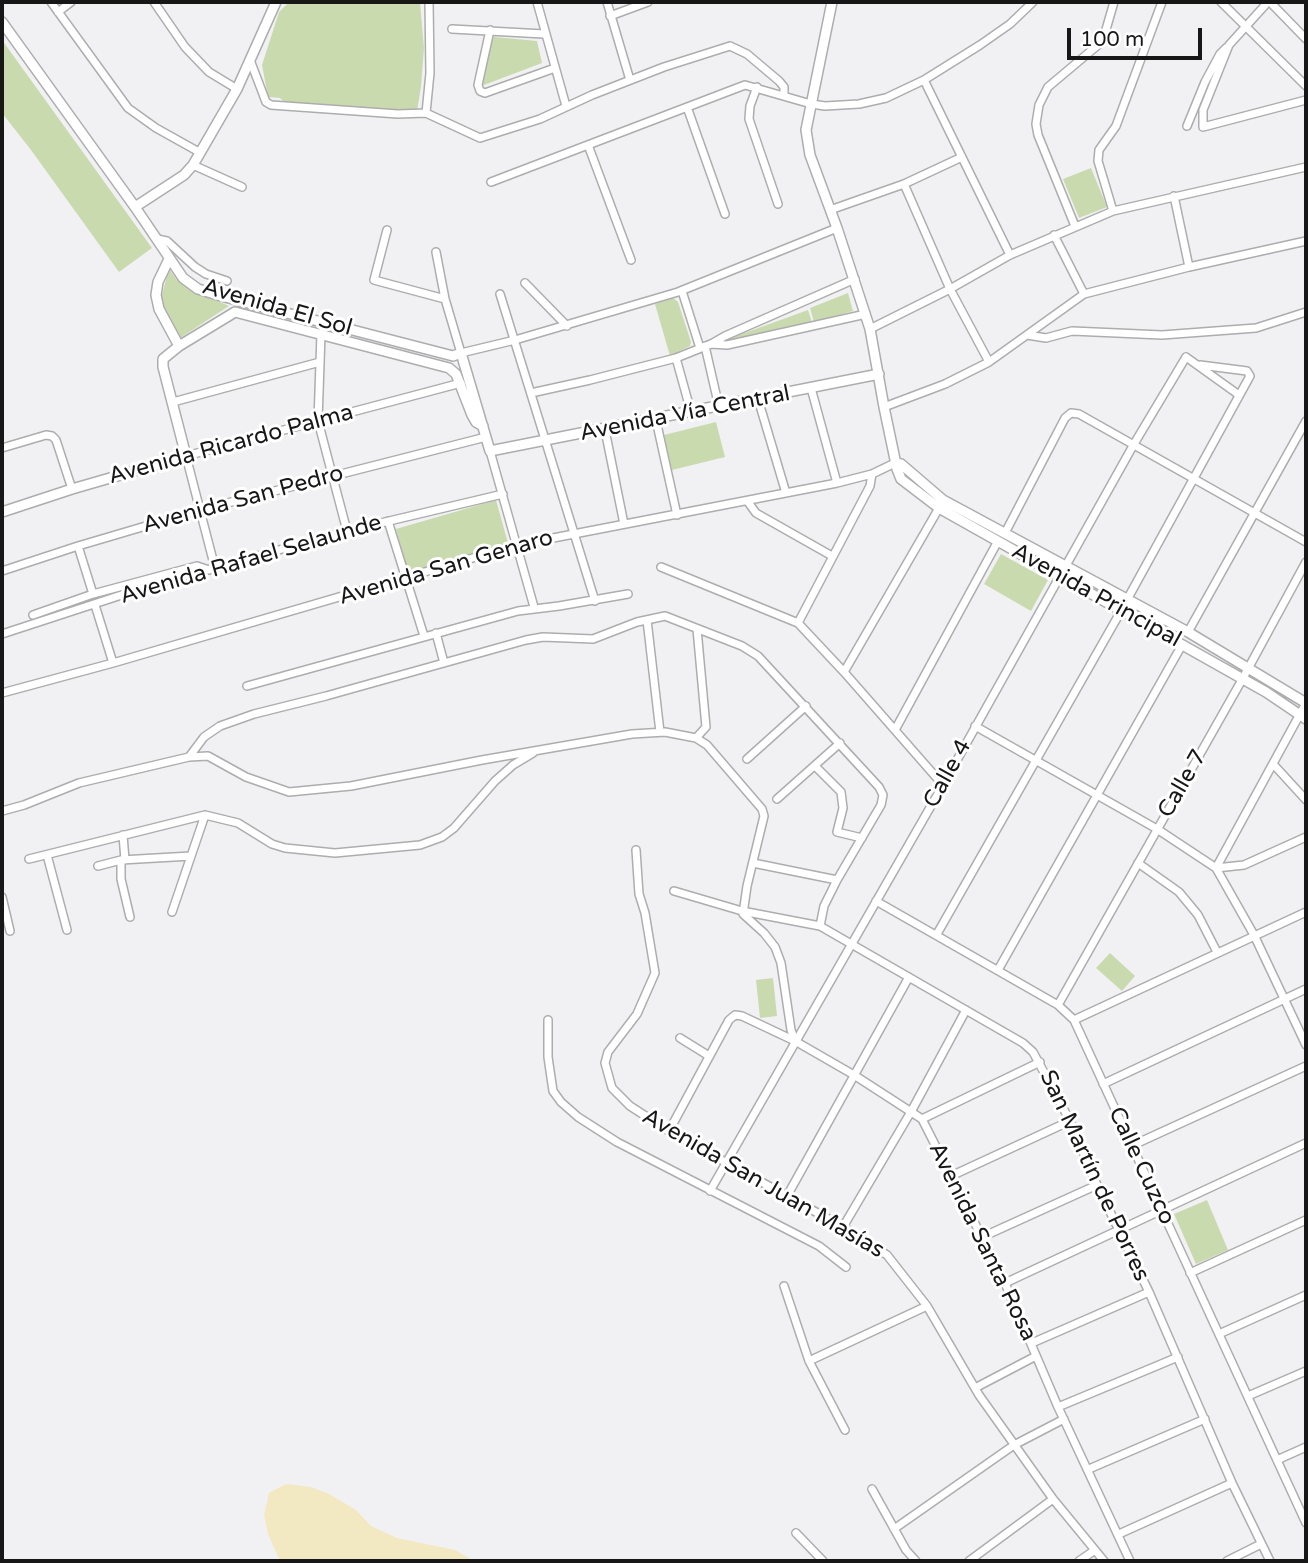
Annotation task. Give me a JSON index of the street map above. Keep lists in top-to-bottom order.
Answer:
{
  "streets": {
    "street": [
      "Avenida El Sol",
      "Avenida Vía Central",
      "Avenida Ricardo Palma",
      "Avenida San Pedro",
      "Avenida Rafael Selaunde",
      "Avenida San Genaro",
      "Avenida Principal",
      "Calle 4",
      "Calle 7",
      "Calle Cuzco",
      "San Martín de Porres",
      "Avenida San Juan Masías",
      "Avenida Santa Rosa"
    ]
  },
  "crossings": [
    ["Avenida El Sol", "Avenida Principal"],
    ["Avenida Vía Central", "Avenida Principal"],
    ["Avenida San Genaro", "Avenida Principal"],
    ["Avenida Principal", "Calle 4"],
    ["Avenida Principal", "Calle 7"],
    ["Calle 4", "Calle Cuzco"],
    ["Calle 4", "San Martín de Porres"],
    ["Calle 4", "Avenida San Juan Masías"],
    ["Calle 4", "Avenida Santa Rosa"],
    ["Calle 7", "Calle Cuzco"]
  ],
  "scale_bar": "100 m"
}
